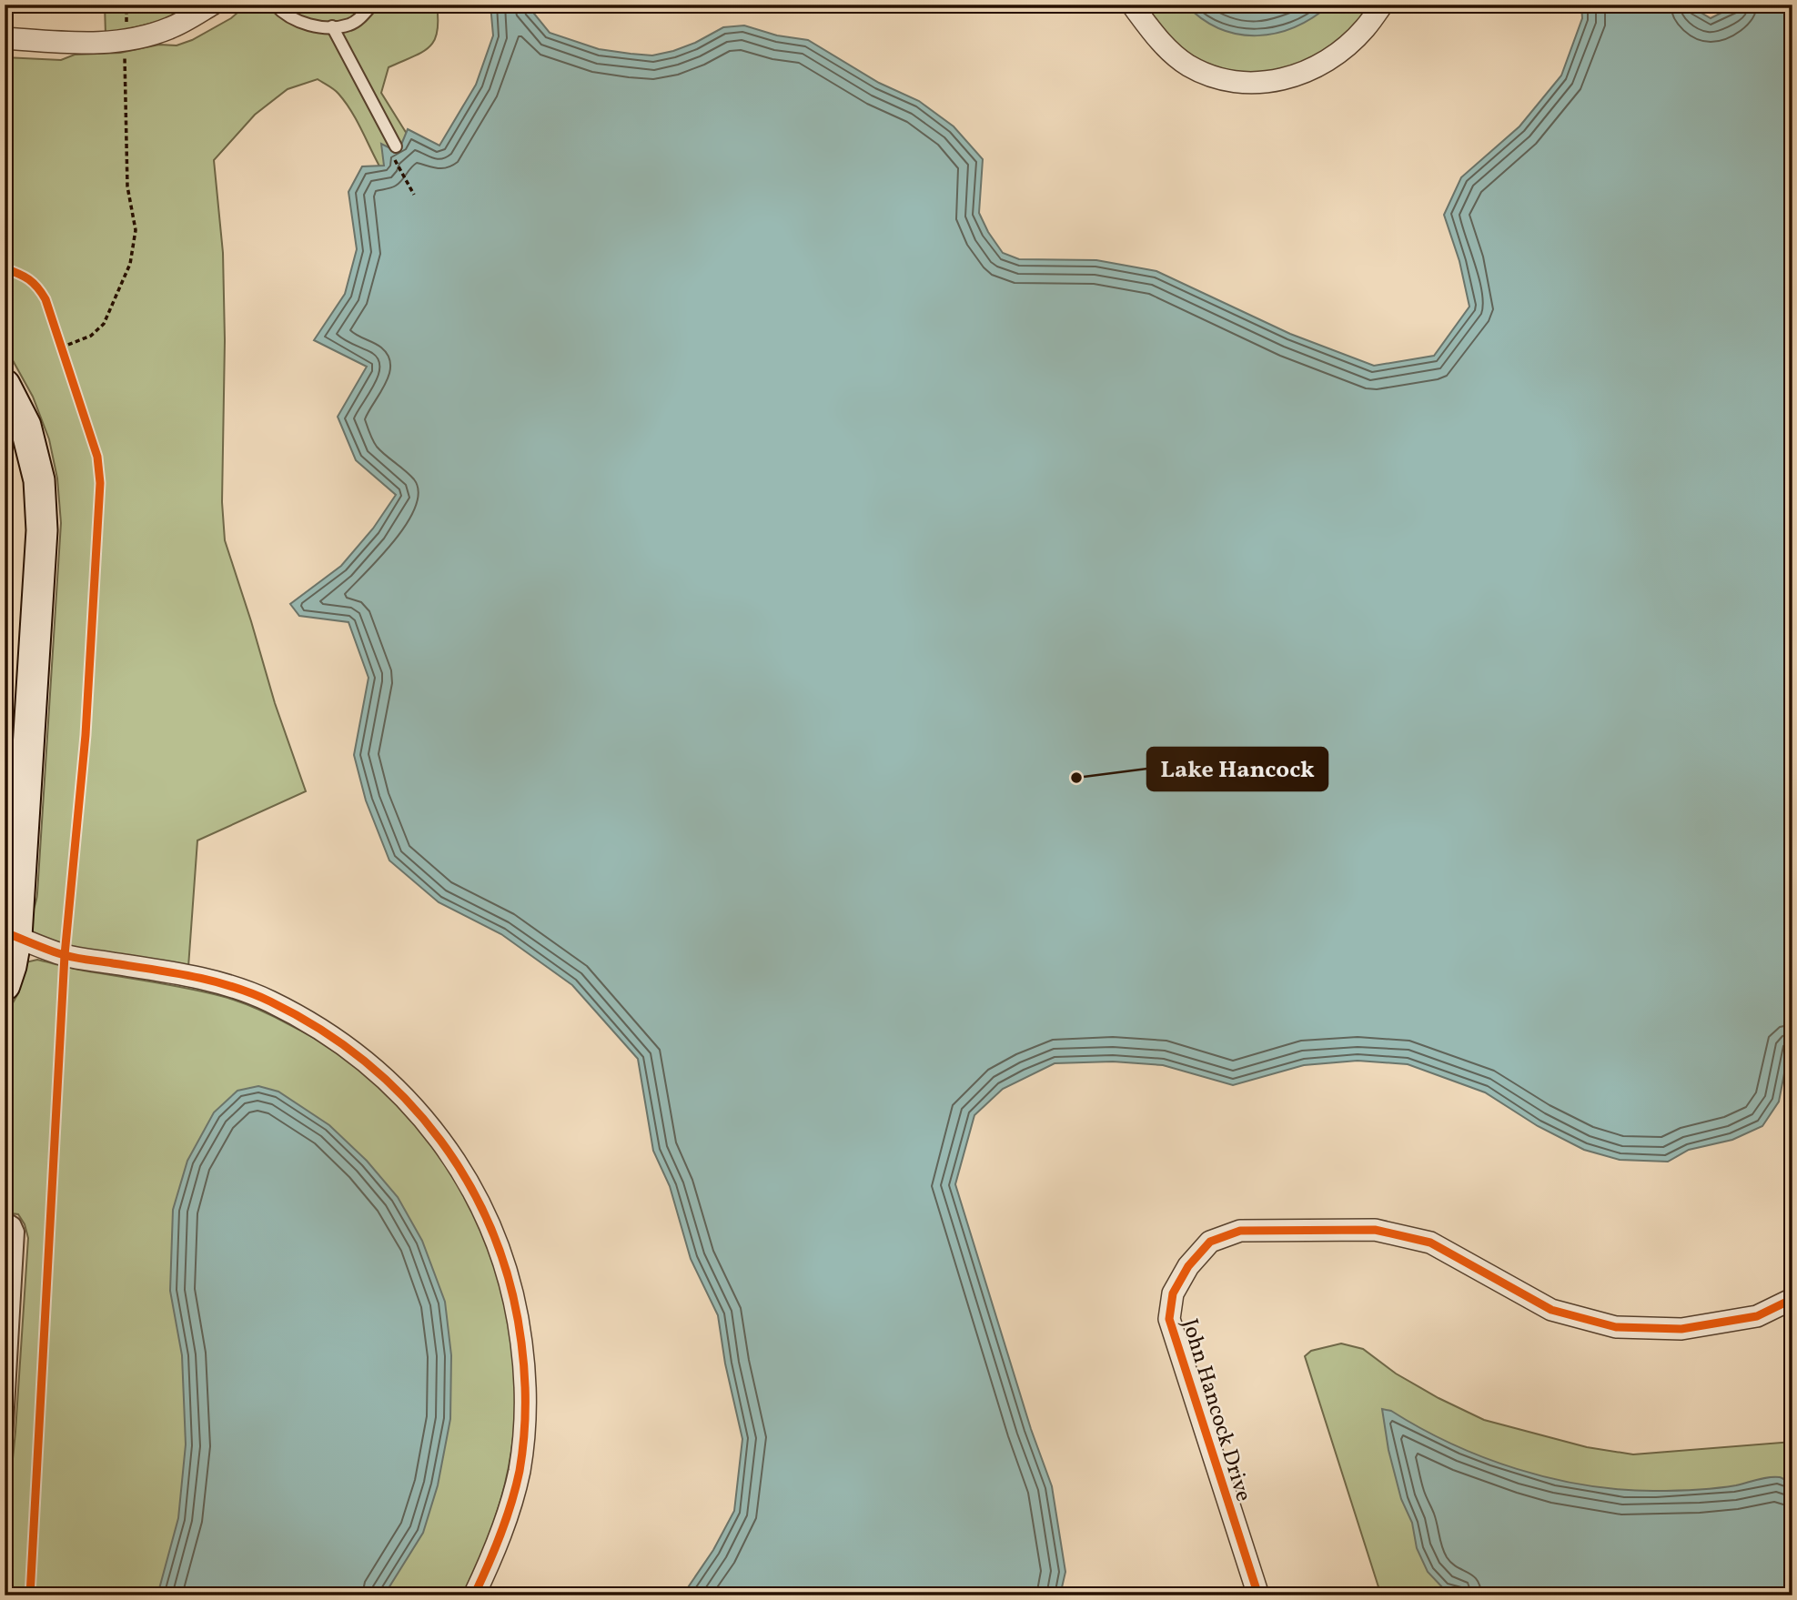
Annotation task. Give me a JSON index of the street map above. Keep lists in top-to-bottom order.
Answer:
{
  "streets": {
    "street": ["John Hancock Drive"]
  },
  "places": ["Lake Hancock"]
}
